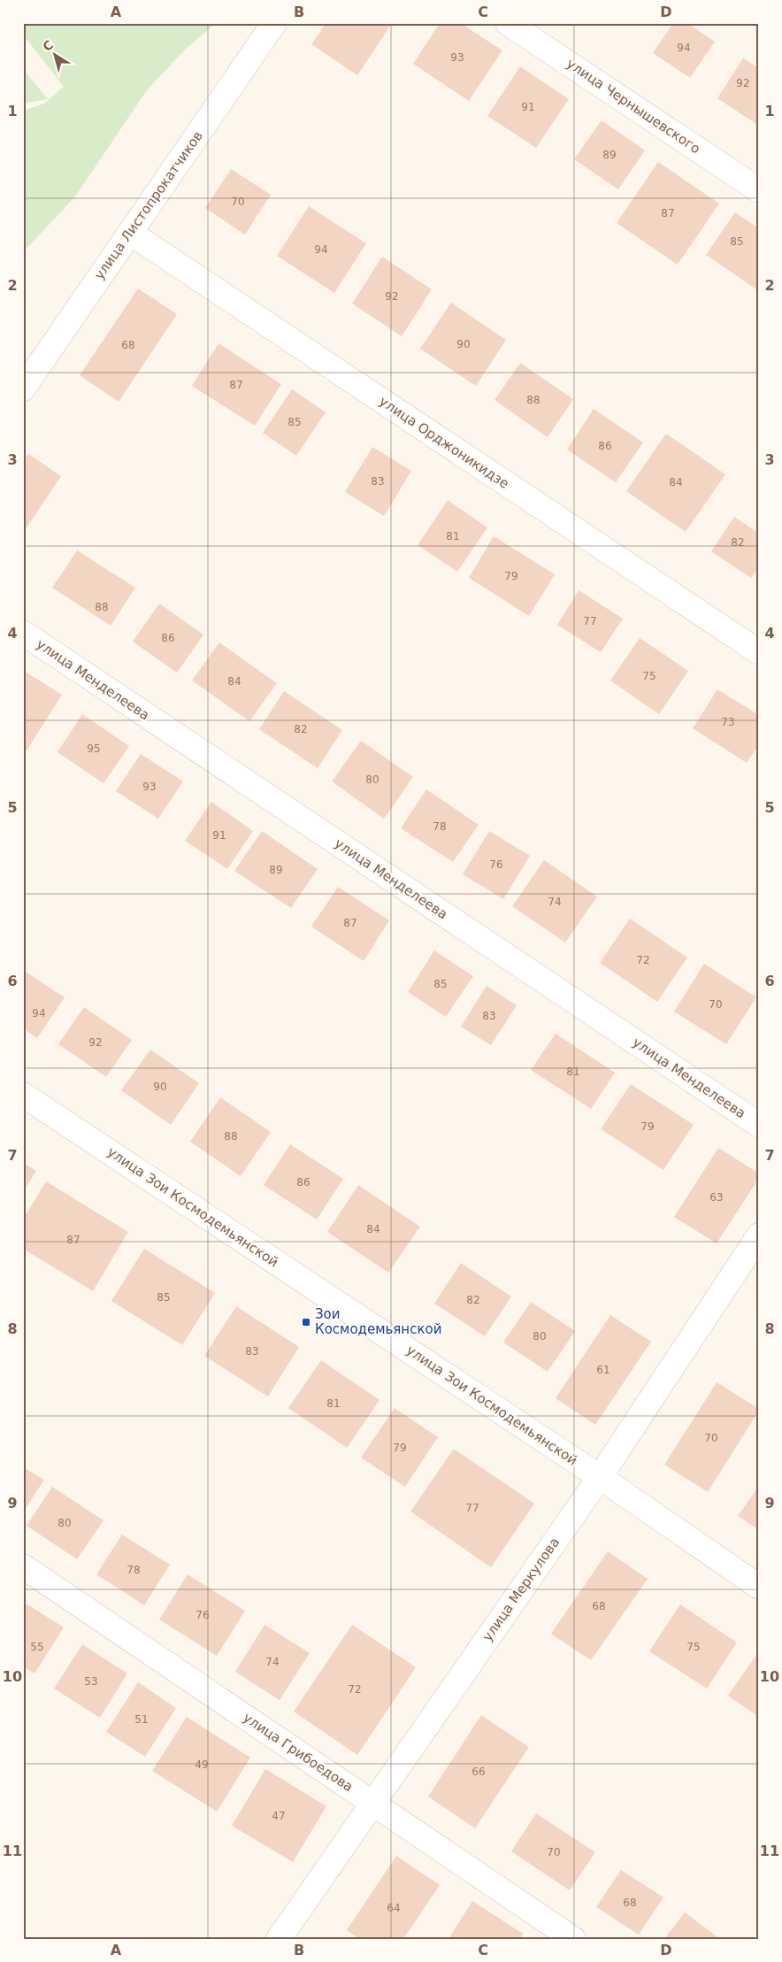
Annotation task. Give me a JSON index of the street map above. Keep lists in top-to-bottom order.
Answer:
{
  "streets": {
    "street": [
      "улица Чернышевского",
      "улица Листопрокатчиков",
      "улица Орджоникидзе",
      "улица Менделеева",
      "улица Зои Космодемьянской",
      "улица Меркулова",
      "улица Грибоедова"
    ]
  },
  "crossings": [
    ["улица Листопрокатчиков", "улица Орджоникидзе"],
    ["улица Зои Космодемьянской", "улица Меркулова"],
    ["улица Меркулова", "улица Грибоедова"]
  ],
  "places": {
    "transit": ["Зои Космодемьянской"]
  },
  "house_numbers": [
    "94",
    "93",
    "92",
    "91",
    "89",
    "70",
    "87",
    "85",
    "94",
    "92",
    "90",
    "68",
    "87",
    "88",
    "85",
    "86",
    "83",
    "84",
    "81",
    "82",
    "79",
    "88",
    "77",
    "86",
    "75",
    "84",
    "73",
    "82",
    "95",
    "80",
    "93",
    "78",
    "91",
    "76",
    "89",
    "74",
    "87",
    "72",
    "85",
    "70",
    "94",
    "83",
    "92",
    "81",
    "90",
    "79",
    "88",
    "86",
    "63",
    "84",
    "87",
    "85",
    "82",
    "80",
    "83",
    "61",
    "81",
    "70",
    "79",
    "77",
    "80",
    "78",
    "68",
    "76",
    "55",
    "75",
    "74",
    "53",
    "72",
    "51",
    "49",
    "66",
    "47",
    "70",
    "68",
    "64"
  ],
  "north": "top left",
  "grid": {
    "columns": [
      "A",
      "B",
      "C",
      "D"
    ],
    "rows": [
      "1",
      "2",
      "3",
      "4",
      "5",
      "6",
      "7",
      "8",
      "9",
      "10",
      "11"
    ]
  }
}
